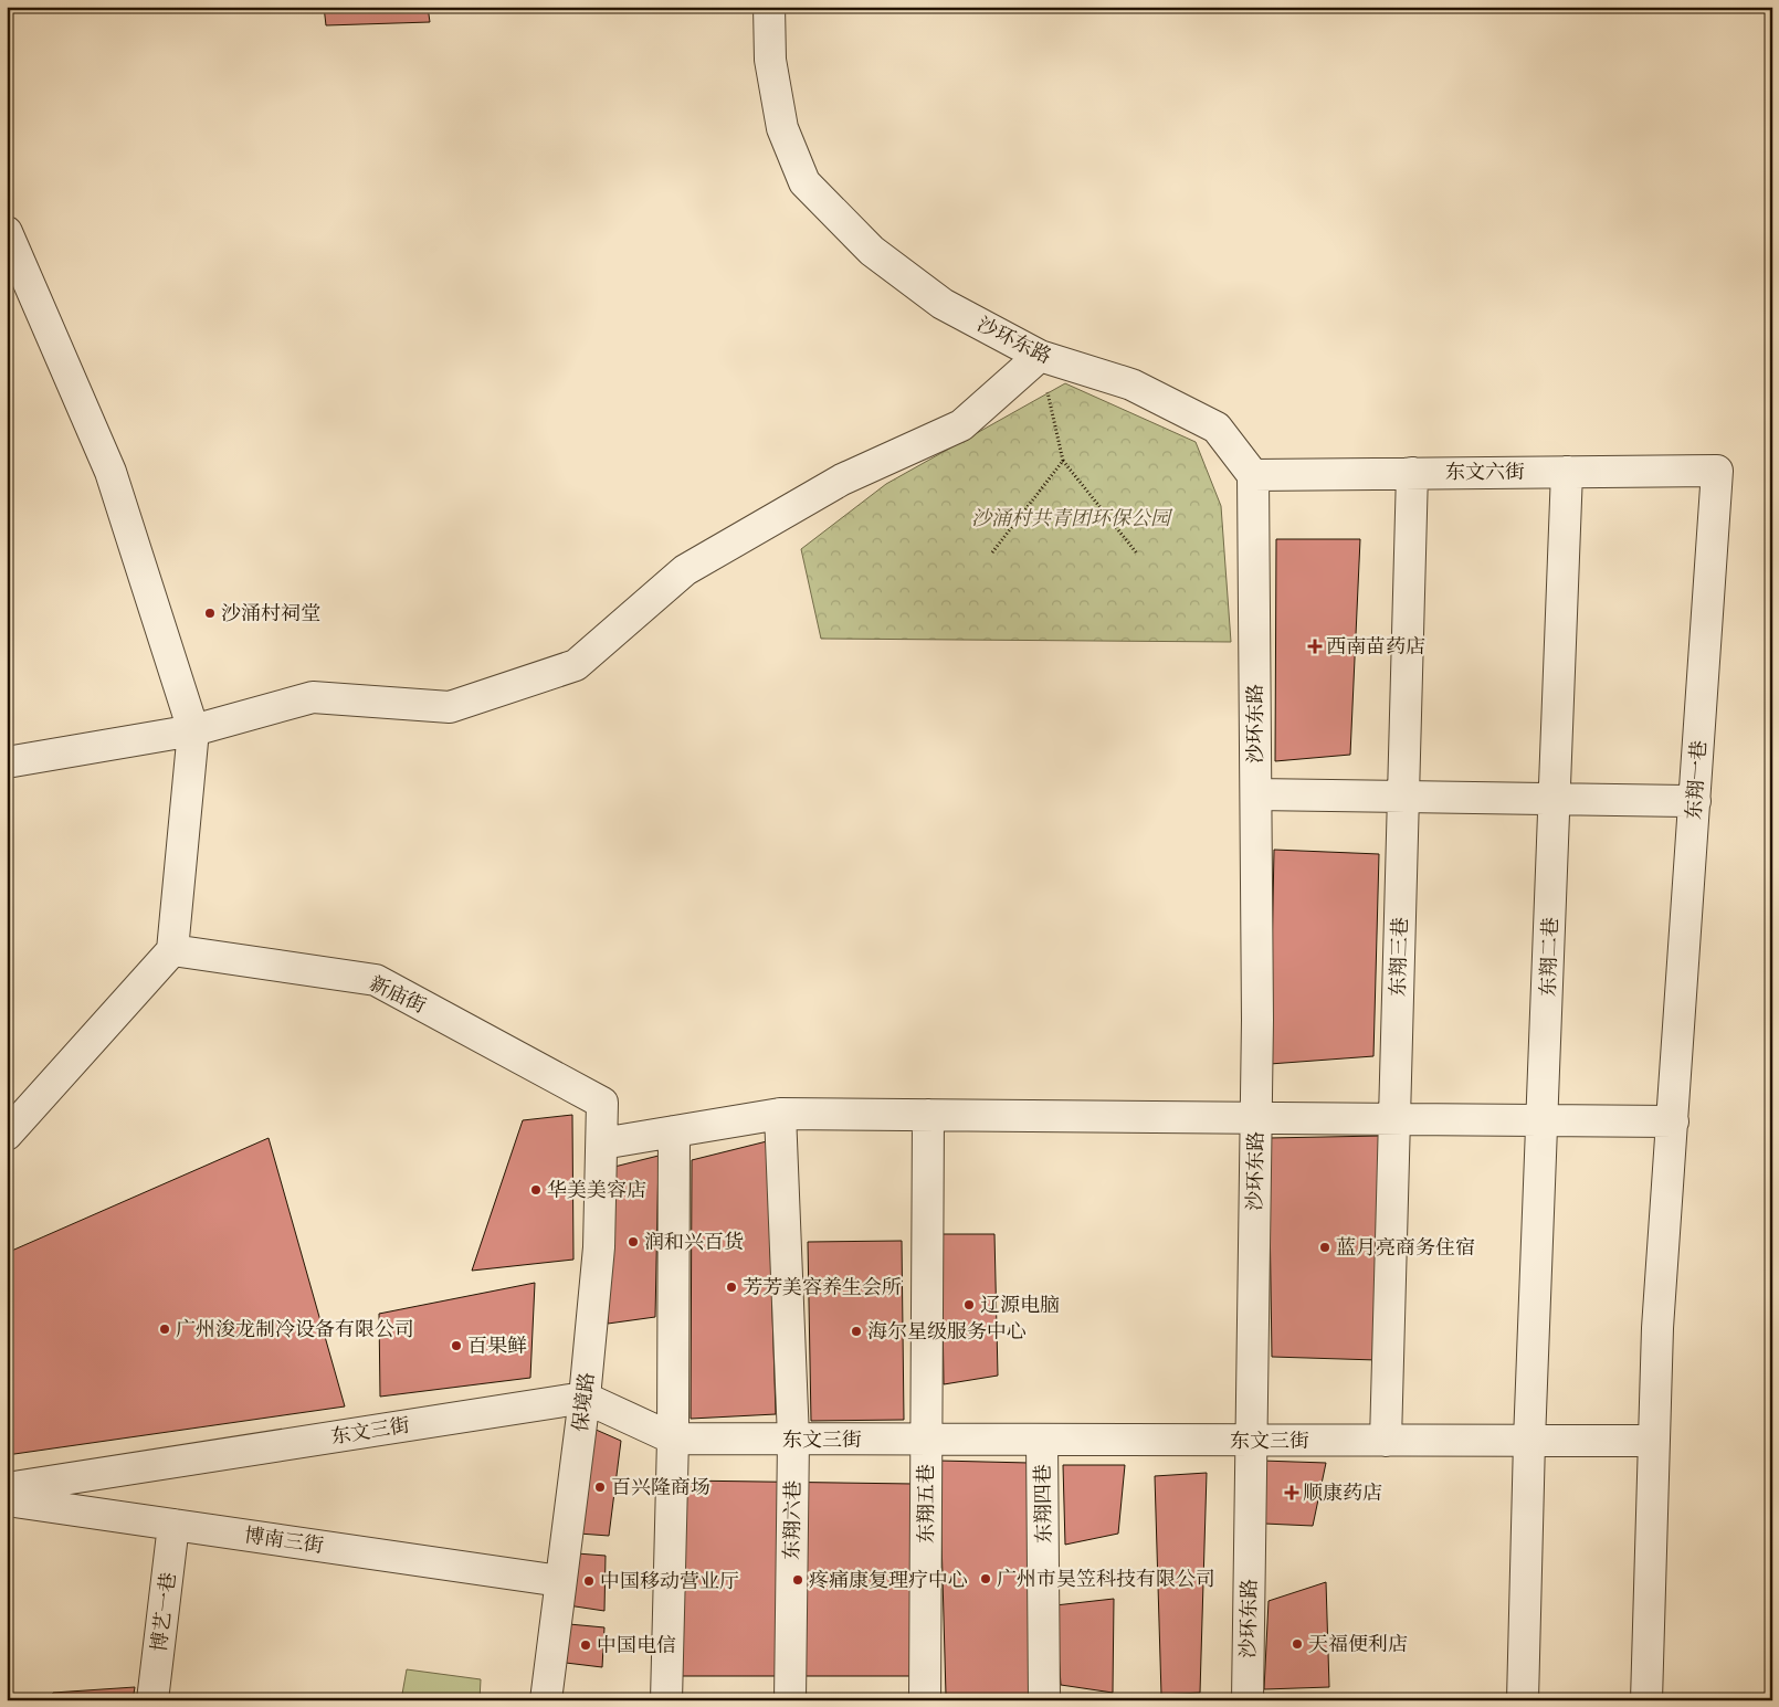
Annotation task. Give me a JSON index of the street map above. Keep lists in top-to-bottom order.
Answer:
{
  "streets": {
    "street": [
      "沙环东路",
      "东文六街",
      "东翔一巷",
      "东翔三巷",
      "东翔二巷",
      "新庙街",
      "保境路",
      "东文三街",
      "东翔五巷",
      "东翔四巷",
      "东翔六巷",
      "博南三街",
      "博艺一巷"
    ]
  },
  "crossings": [
    ["沙环东路", "东文六街"],
    ["沙环东路", "东文三街"],
    ["东文六街", "东翔一巷"],
    ["东文六街", "东翔三巷"],
    ["东文六街", "东翔二巷"],
    ["东翔一巷", "东文三街"],
    ["东翔三巷", "东文三街"],
    ["东翔二巷", "东文三街"],
    ["新庙街", "保境路"],
    ["保境路", "东文三街"],
    ["保境路", "博南三街"],
    ["东文三街", "东翔五巷"],
    ["东文三街", "东翔四巷"],
    ["东文三街", "东翔六巷"],
    ["博南三街", "博艺一巷"]
  ],
  "parks": ["沙涌村共青团环保公园"],
  "places": {
    "other": [
      "沙涌村祠堂",
      "华美美容店",
      "润和兴百货",
      "蓝月亮商务住宿",
      "芳芳美容养生会所",
      "辽源电脑",
      "广州浚龙制冷设备有限公司",
      "海尔星级服务中心",
      "百果鲜",
      "百兴隆商场",
      "广州市昊笠科技有限公司",
      "疼痛康复理疗中心",
      "中国移动营业厅",
      "天福便利店",
      "中国电信"
    ],
    "health": ["西南苗药店", "顺康药店"]
  }
}
